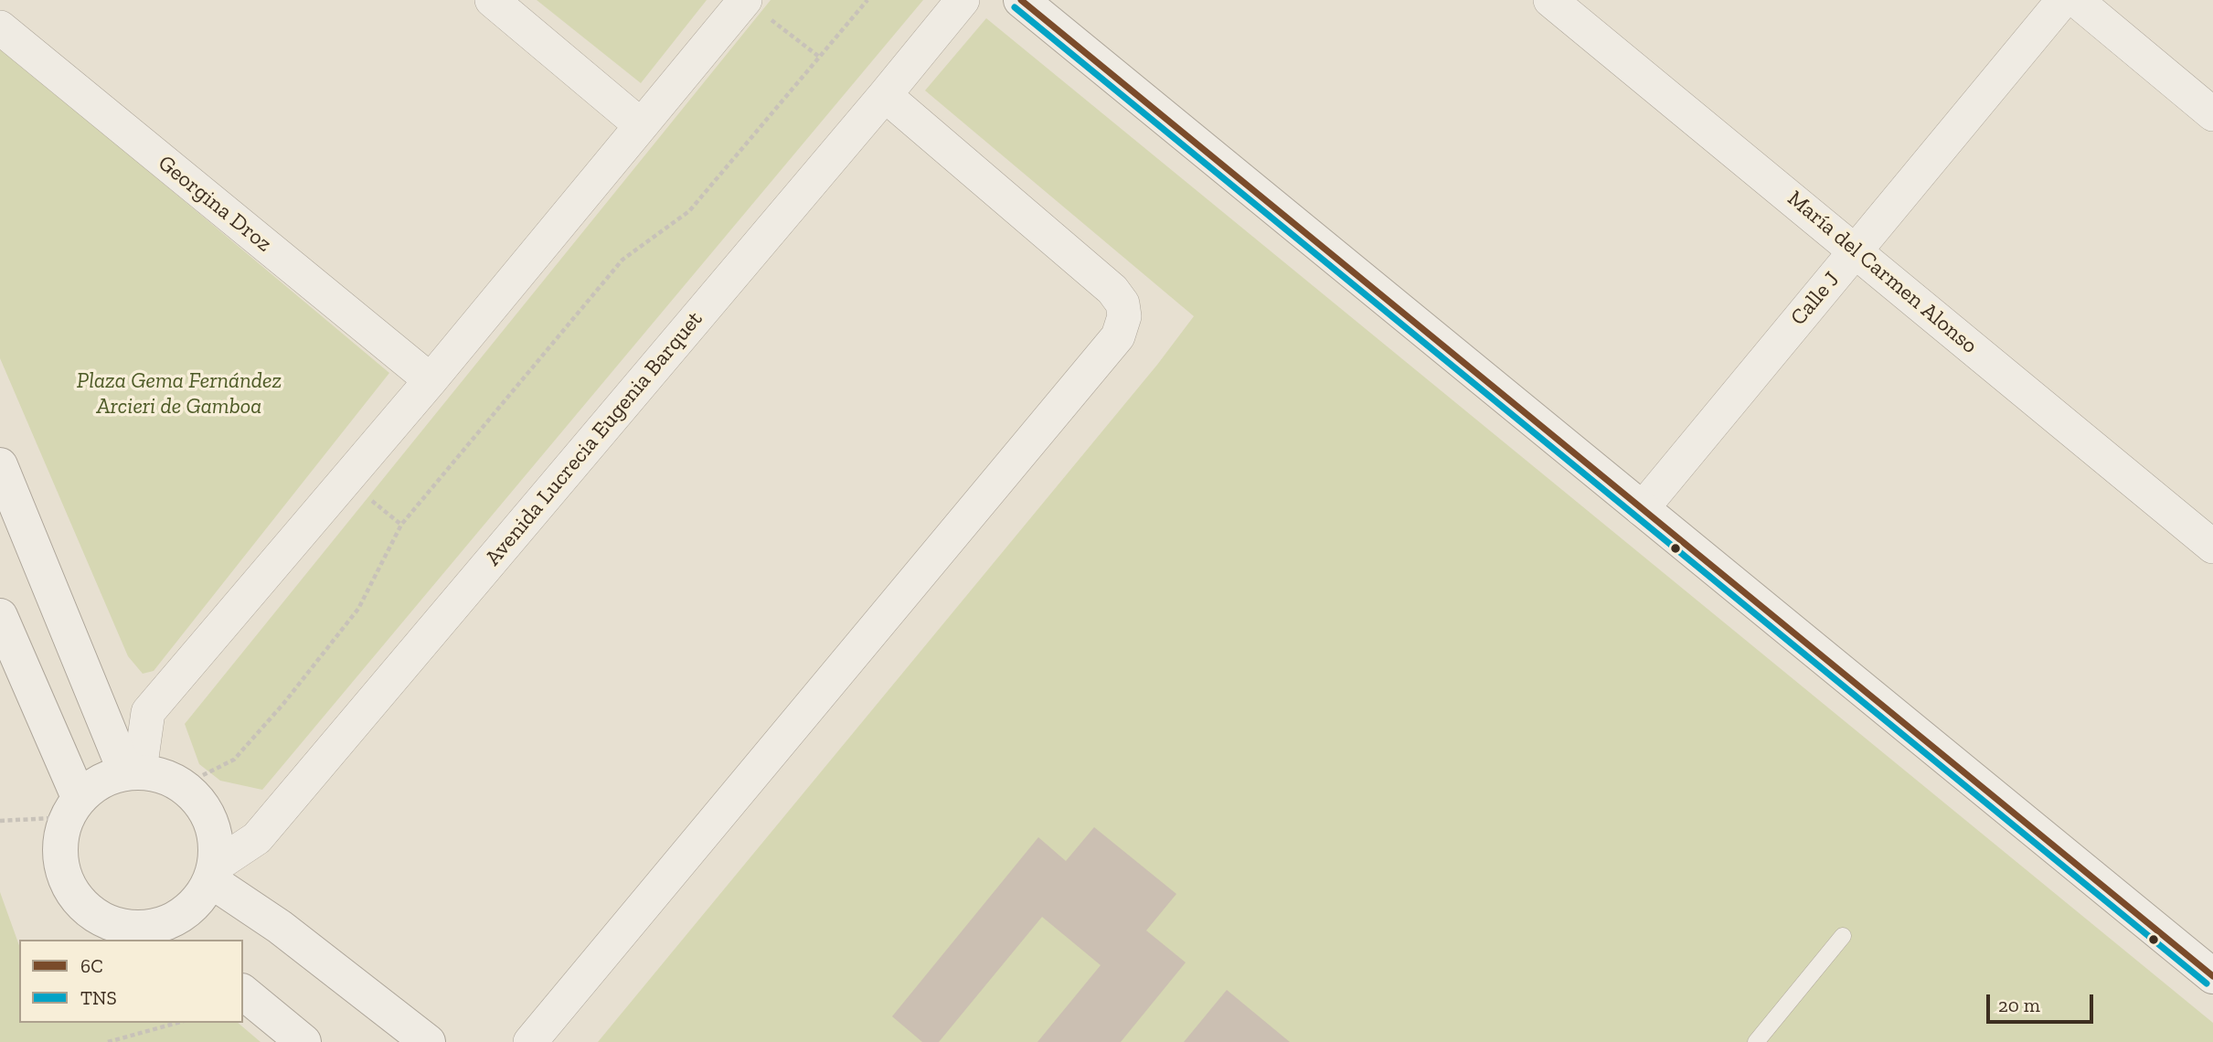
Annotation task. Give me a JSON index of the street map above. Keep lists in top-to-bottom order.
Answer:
{
  "streets": {
    "street": [
      "Georgina Droz",
      "María del Carmen Alonso",
      "Calle J",
      "Avenida Lucrecia Eugenia Barquet"
    ]
  },
  "crossings": [
    ["María del Carmen Alonso", "Calle J"]
  ],
  "parks": ["Plaza Gema Fernández Arcieri de Gamboa"],
  "lines": ["transit line 6C", "transit line TNS"],
  "legend": ["6C", "TNS"],
  "scale_bar": "20 m"
}
